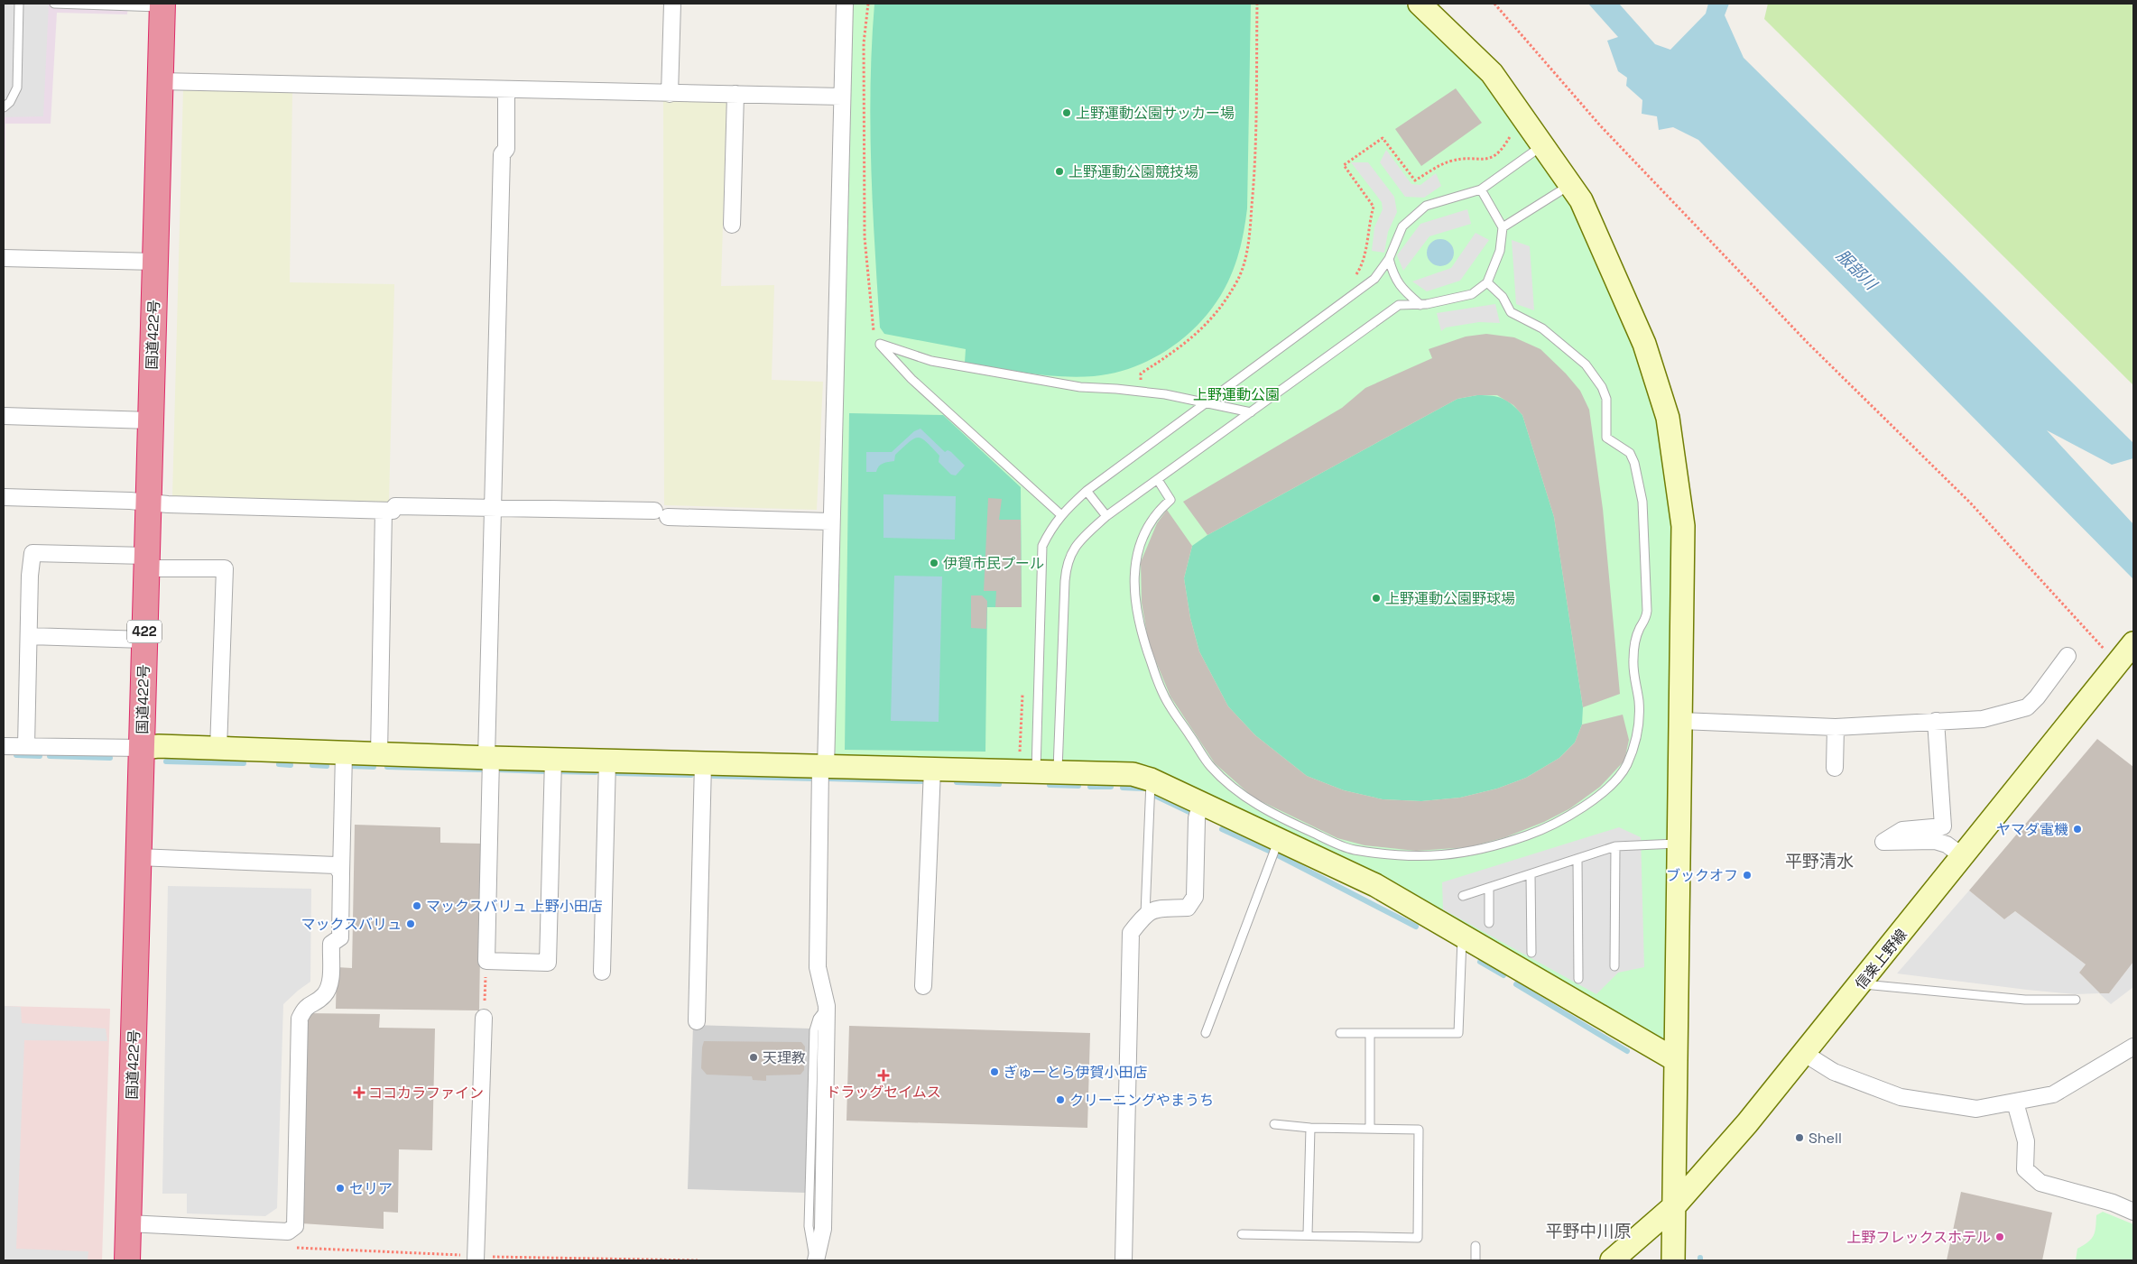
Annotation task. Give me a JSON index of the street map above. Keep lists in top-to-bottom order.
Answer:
{
  "streets": {
    "highway": ["国道422号", "422"],
    "street": ["信楽上野線"]
  },
  "districts": ["平野清水", "平野中川原"],
  "water": ["服部川"],
  "parks": ["上野運動公園"],
  "places": {
    "other": [
      "上野運動公園サッカー場",
      "上野運動公園競技場",
      "伊賀市民プール",
      "上野運動公園野球場",
      "ヤマダ電機",
      "ブックオフ",
      "マックスバリュ 上野小田店",
      "マックスバリュ",
      "天理教",
      "ぎゅーとら伊賀小田店",
      "クリーニングやまうち",
      "Shell",
      "セリア",
      "上野フレックスホテル"
    ],
    "health": ["ドラッグセイムス", "ココカラファイン"]
  }
}
